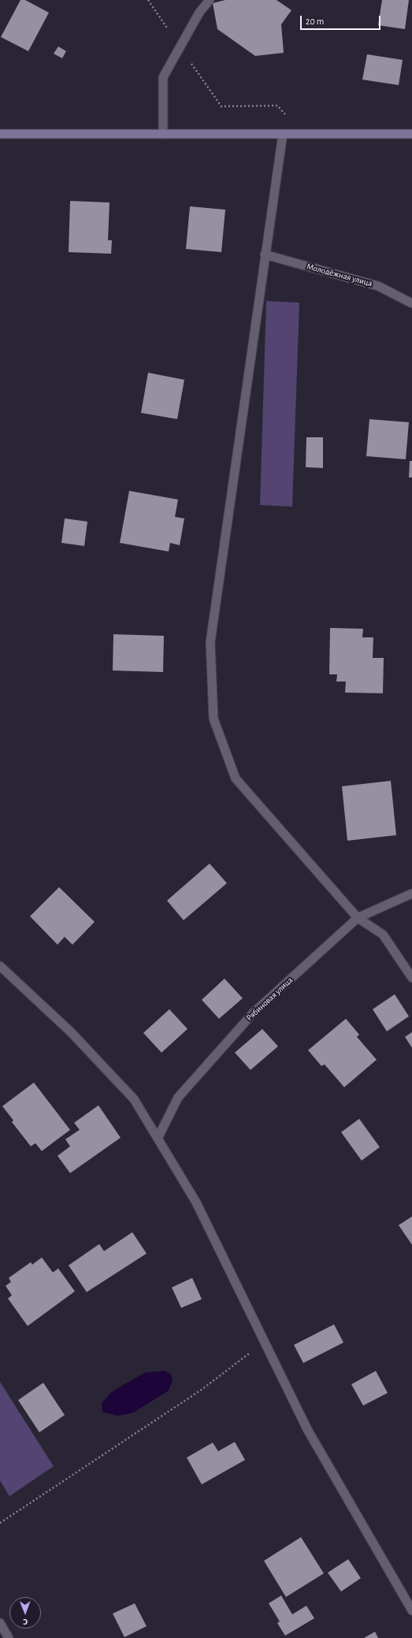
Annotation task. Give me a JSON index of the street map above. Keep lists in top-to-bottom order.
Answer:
{
  "streets": {
    "street": ["Молодёжная улица", "Рябиновая улица"]
  },
  "scale_bar": "20 m",
  "north": "bottom"
}
